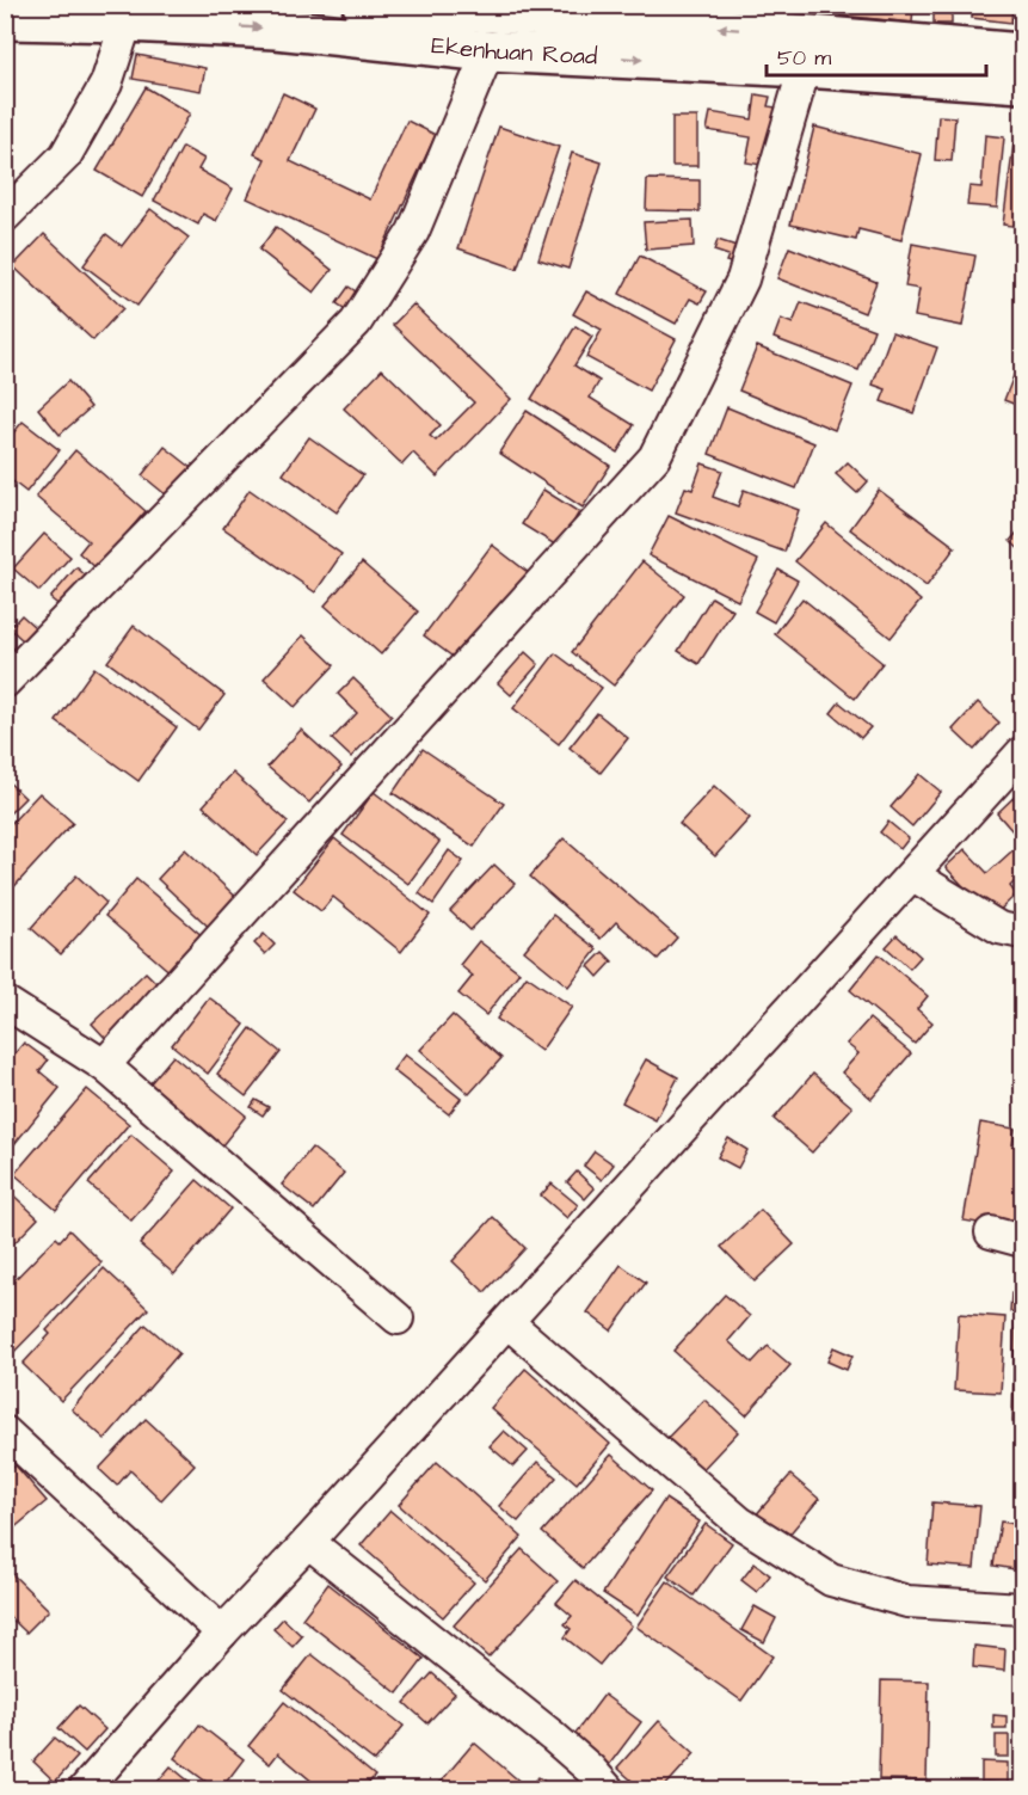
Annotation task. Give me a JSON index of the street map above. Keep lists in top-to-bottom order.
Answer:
{
  "streets": {
    "main road": ["Ekenhuan Road"]
  },
  "scale_bar": "50 m"
}
